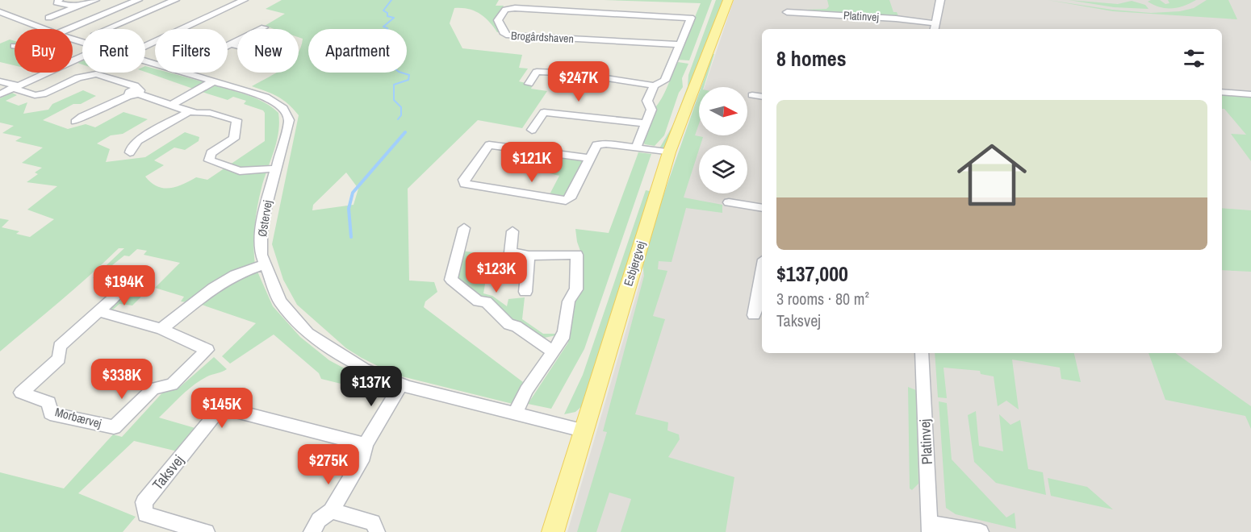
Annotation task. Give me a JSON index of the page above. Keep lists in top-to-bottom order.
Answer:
{
  "streets": {
    "main road": ["Esbjergvej"],
    "street": [
      "Platinvej",
      "Brogårdshaven",
      "Østervej",
      "Morbærvej",
      "Taksvej"
    ]
  },
  "crossings": [
    ["Østervej", "Esbjergvej"]
  ],
  "north": "right",
  "page": {
    "chip": [
      "Buy",
      "Rent",
      "Filters",
      "New",
      "Apartment"
    ],
    "heading": "8 homes",
    "price": [
      "$247K",
      "$121K",
      "$123K",
      "$194K",
      "$338K",
      "$137K",
      "$145K",
      "$275K"
    ],
    "list": [
      {
        "name": "$137,000",
        "note": "3 rooms · 80 m² · Taksvej"
      }
    ]
  }
}
